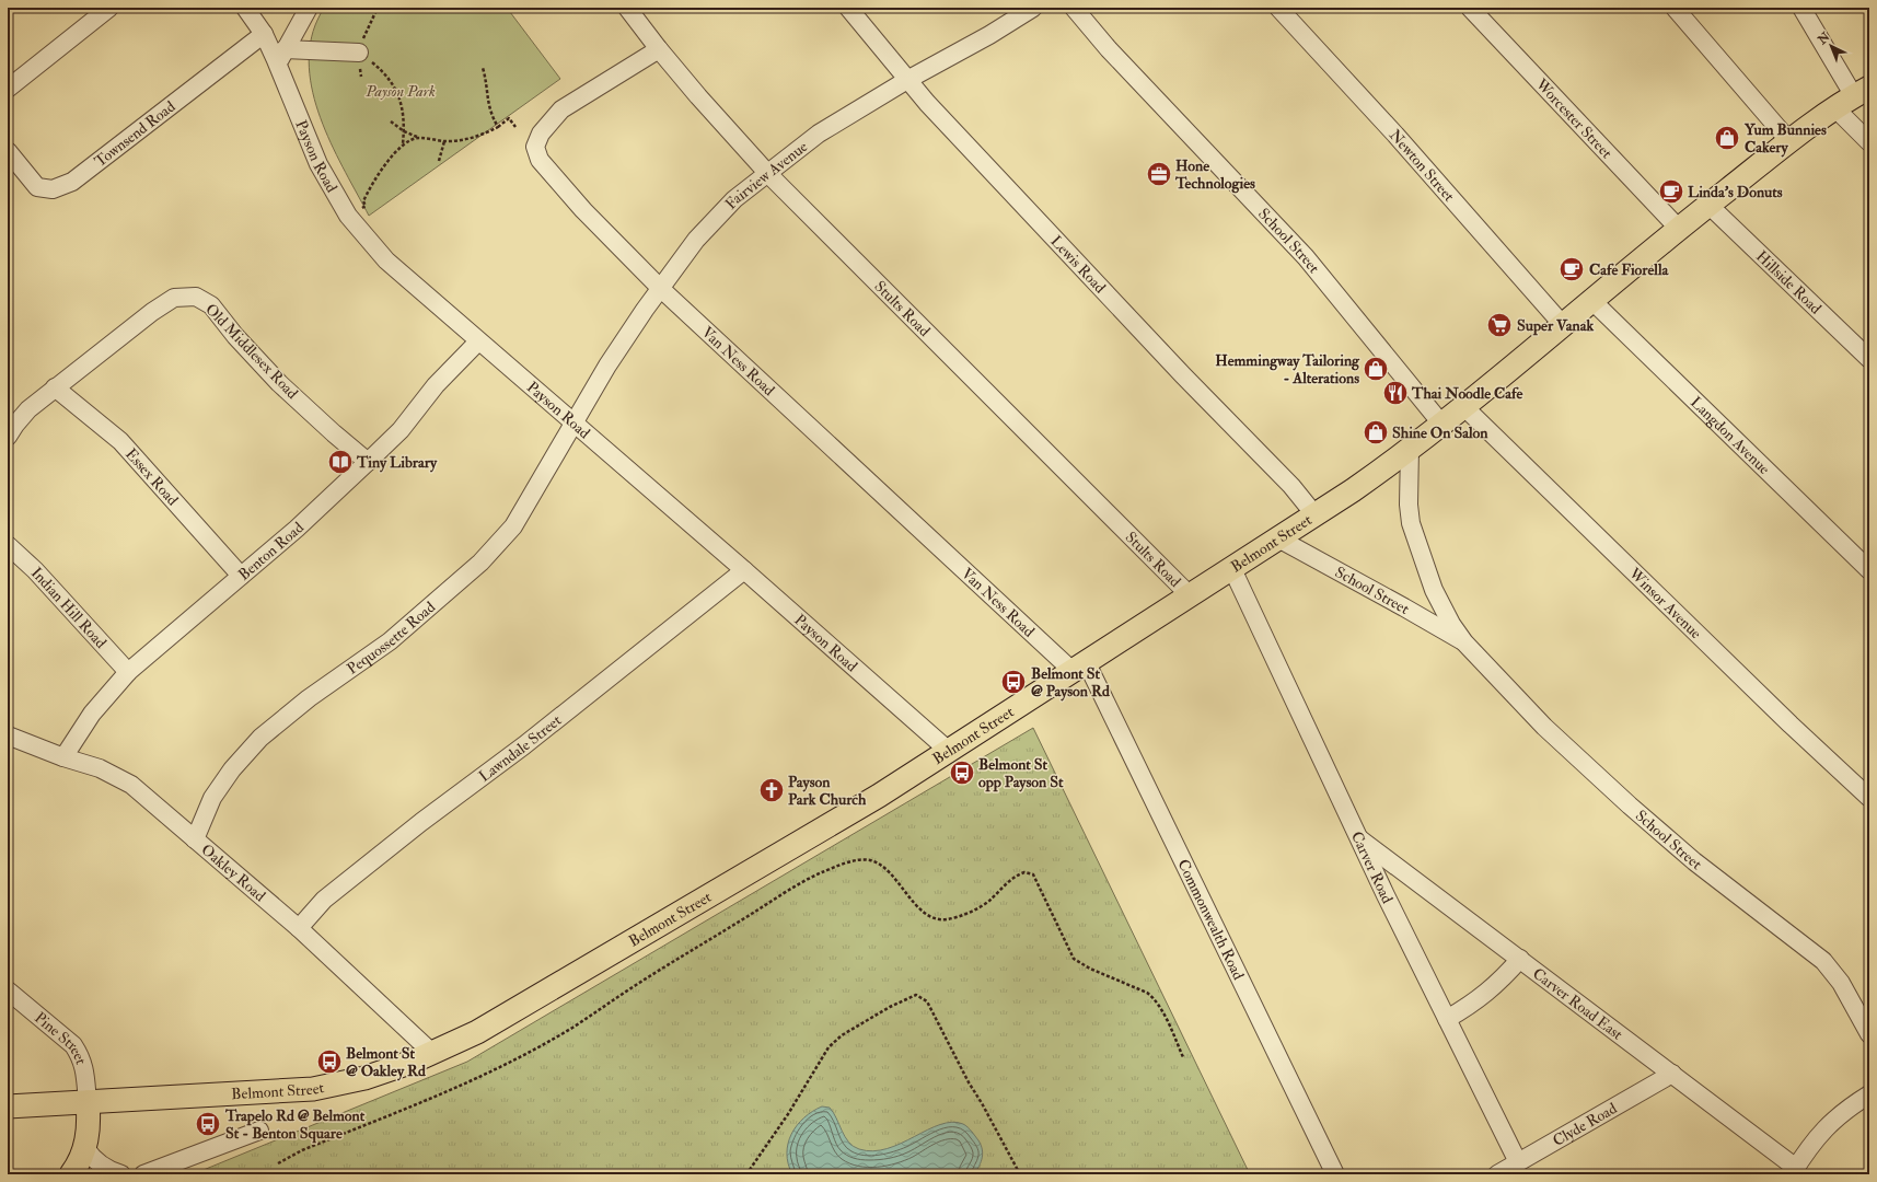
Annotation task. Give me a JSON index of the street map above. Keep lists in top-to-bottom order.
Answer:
{
  "streets": {
    "main road": ["Belmont Street"],
    "street": [
      "Worcester Street",
      "Townsend Road",
      "Payson Road",
      "Newton Street",
      "Fairview Avenue",
      "School Street",
      "Lewis Road",
      "Hillside Road",
      "Stults Road",
      "Old Middlesex Road",
      "Van Ness Road",
      "Langdon Avenue",
      "Essex Road",
      "Benton Road",
      "Winsor Avenue",
      "Indian Hill Road",
      "Pequossette Road",
      "Lawndale Street",
      "Carver Road",
      "Oakley Road",
      "Commonwealth Road",
      "Carver Road East",
      "Pine Street",
      "Clyde Road"
    ]
  },
  "crossings": [
    ["Worcester Street", "Belmont Street"],
    ["Townsend Road", "Payson Road"],
    ["Payson Road", "Fairview Avenue"],
    ["Payson Road", "Belmont Street"],
    ["Payson Road", "Benton Road"],
    ["Payson Road", "Pequossette Road"],
    ["Payson Road", "Lawndale Street"],
    ["Newton Street", "Belmont Street"],
    ["Fairview Avenue", "Lewis Road"],
    ["Fairview Avenue", "Stults Road"],
    ["Fairview Avenue", "Van Ness Road"],
    ["Fairview Avenue", "Pequossette Road"],
    ["School Street", "Belmont Street"],
    ["Lewis Road", "Belmont Street"],
    ["Hillside Road", "Belmont Street"],
    ["Stults Road", "Van Ness Road"],
    ["Stults Road", "Belmont Street"],
    ["Old Middlesex Road", "Essex Road"],
    ["Old Middlesex Road", "Benton Road"],
    ["Van Ness Road", "Belmont Street"],
    ["Van Ness Road", "Commonwealth Road"],
    ["Langdon Avenue", "Belmont Street"],
    ["Essex Road", "Benton Road"],
    ["Belmont Street", "Winsor Avenue"],
    ["Belmont Street", "Carver Road"],
    ["Belmont Street", "Oakley Road"],
    ["Belmont Street", "Commonwealth Road"],
    ["Belmont Street", "Pine Street"],
    ["Benton Road", "Indian Hill Road"],
    ["Benton Road", "Oakley Road"],
    ["Pequossette Road", "Oakley Road"],
    ["Lawndale Street", "Oakley Road"],
    ["Carver Road", "Carver Road East"],
    ["Carver Road", "Clyde Road"],
    ["Carver Road East", "Clyde Road"]
  ],
  "parks": ["Payson Park"],
  "places": {
    "shop": ["Yum Bunnies Cakery", "Hemmingway Tailoring - Alterations", "Shine On Salon"],
    "office": ["Hone Technologies"],
    "cafe": ["Linda's Donuts", "Cafe Fiorella"],
    "supermarket": ["Super Vanak"],
    "restaurant": ["Thai Noodle Cafe"],
    "library": ["Tiny Library"],
    "bus stop": [
      "Belmont St @ Payson Rd",
      "Belmont St opp Payson St",
      "Belmont St @ Oakley Rd",
      "Trapelo Rd @ Belmont St - Benton Square"
    ],
    "church": ["Payson Park Church"]
  },
  "north": "top left"
}
